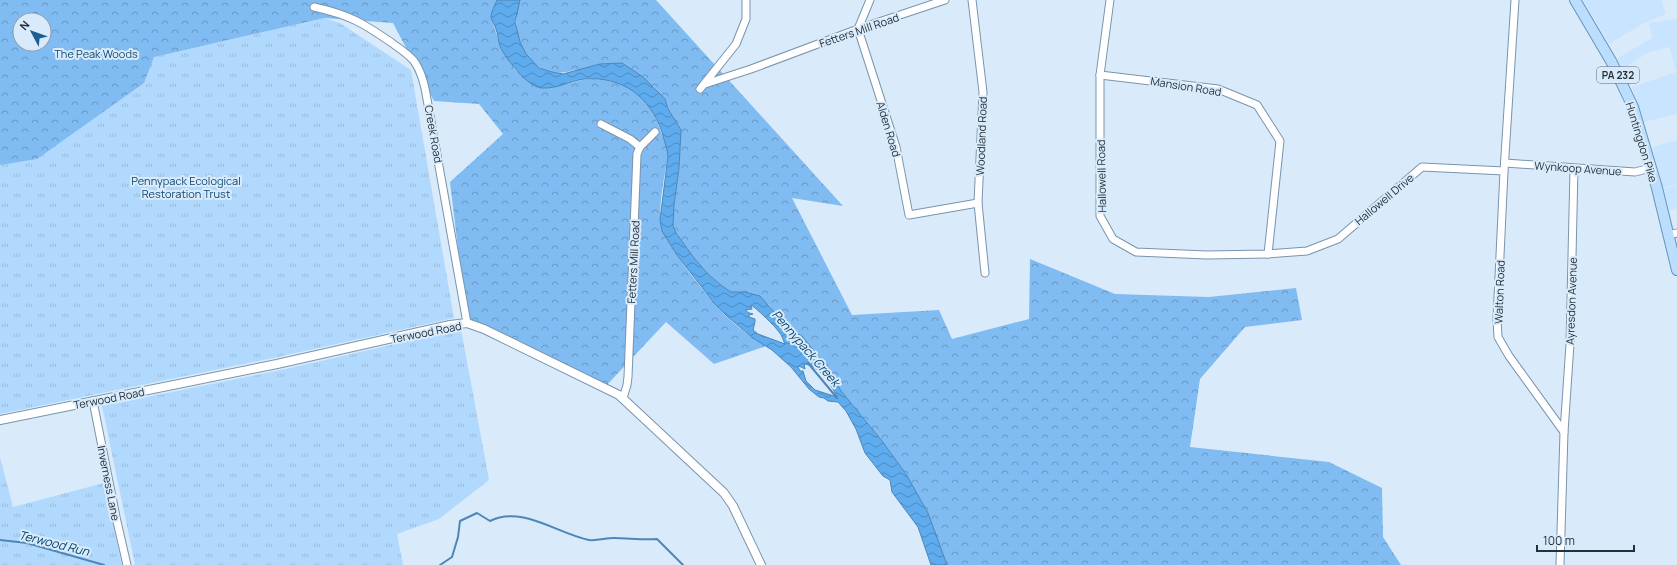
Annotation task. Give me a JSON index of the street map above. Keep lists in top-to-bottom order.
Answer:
{
  "streets": {
    "main road": ["PA 232", "Huntingdon Pike"],
    "street": [
      "Fetters Mill Road",
      "Mansion Road",
      "Alden Road",
      "Creek Road",
      "Woodland Road",
      "Wynkoop Avenue",
      "Hallowell Road",
      "Hallowell Drive",
      "Walton Road",
      "Ayresdon Avenue",
      "Terwood Road",
      "Inverness Lane"
    ]
  },
  "crossings": [
    ["Fetters Mill Road", "Alden Road"],
    ["Fetters Mill Road", "Terwood Road"],
    ["Mansion Road", "Hallowell Road"],
    ["Mansion Road", "Hallowell Drive"],
    ["Alden Road", "Woodland Road"],
    ["Creek Road", "Terwood Road"],
    ["Huntingdon Pike", "Wynkoop Avenue"],
    ["Wynkoop Avenue", "Hallowell Drive"],
    ["Wynkoop Avenue", "Walton Road"],
    ["Wynkoop Avenue", "Ayresdon Avenue"],
    ["Hallowell Road", "Hallowell Drive"],
    ["Hallowell Drive", "Walton Road"],
    ["Walton Road", "Ayresdon Avenue"],
    ["Terwood Road", "Inverness Lane"]
  ],
  "water": ["Pennypack Creek", "Terwood Run"],
  "parks": ["The Peak Woods", "Pennypack Ecological Restoration Trust"],
  "scale_bar": "100 m",
  "north": "top left"
}
